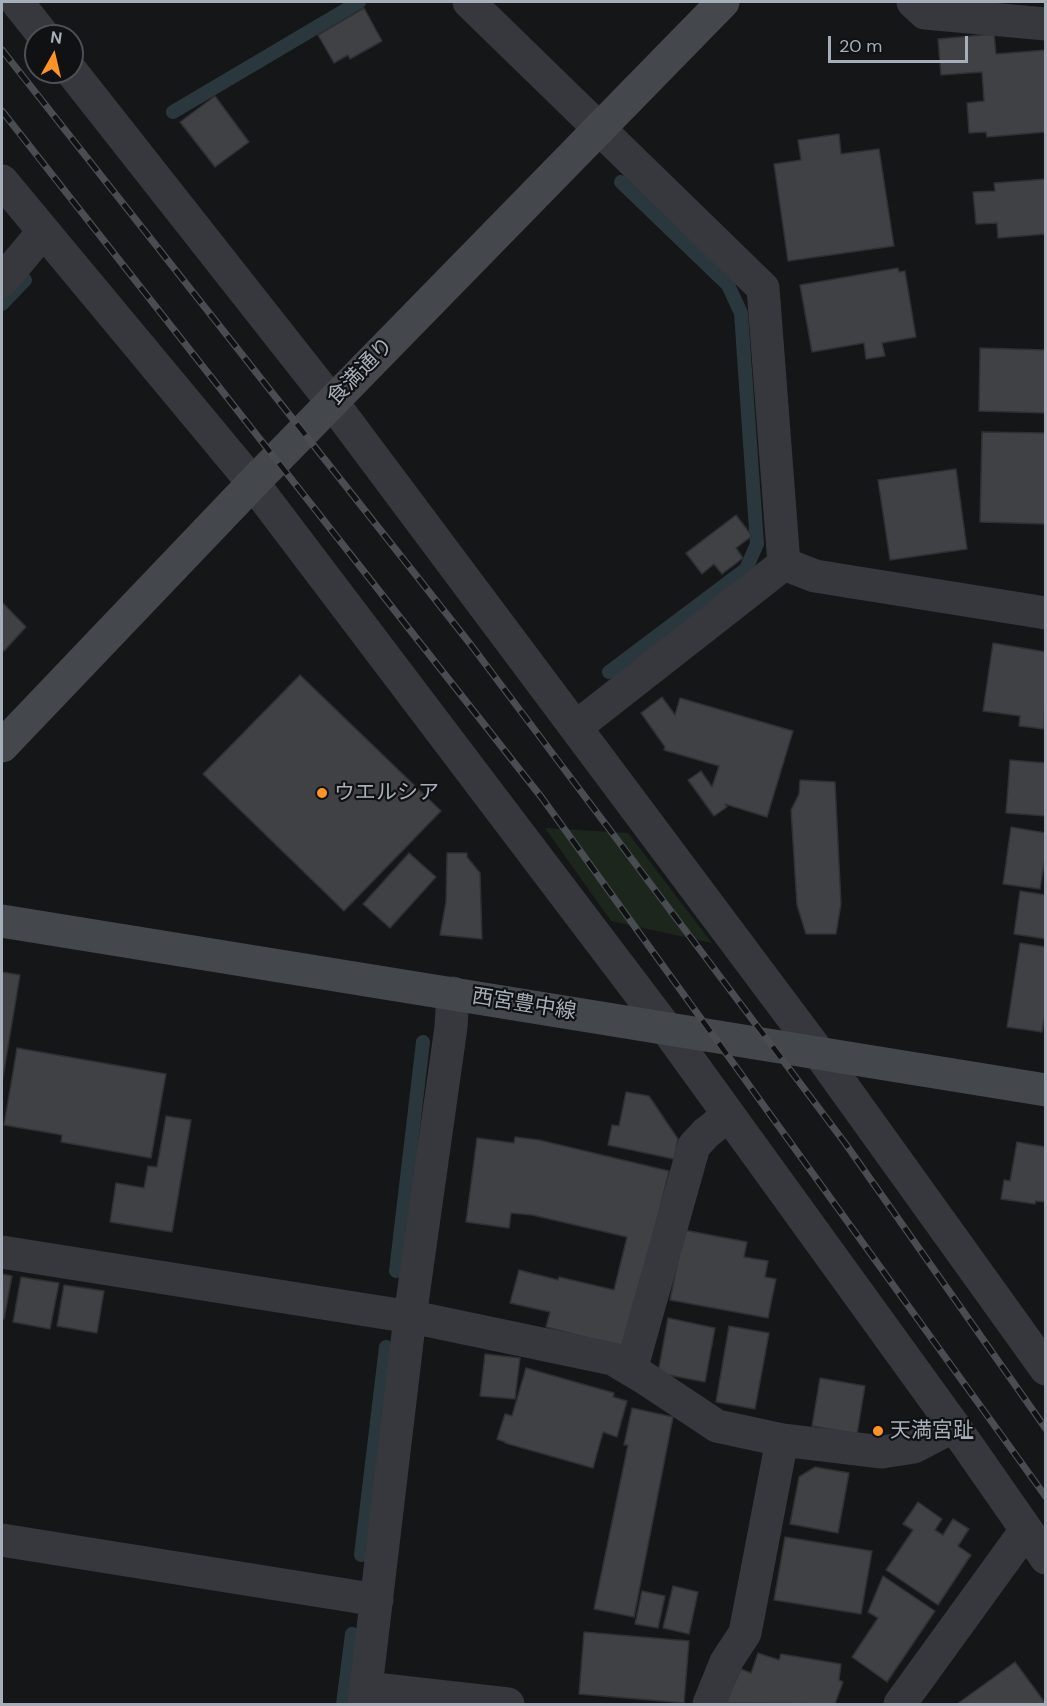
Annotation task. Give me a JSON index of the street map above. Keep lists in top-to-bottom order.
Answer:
{
  "streets": {
    "main road": ["食満通り", "西宮豊中線"]
  },
  "places": ["ウエルシア", "天満宮趾"],
  "scale_bar": "20 m",
  "north": "top"
}
